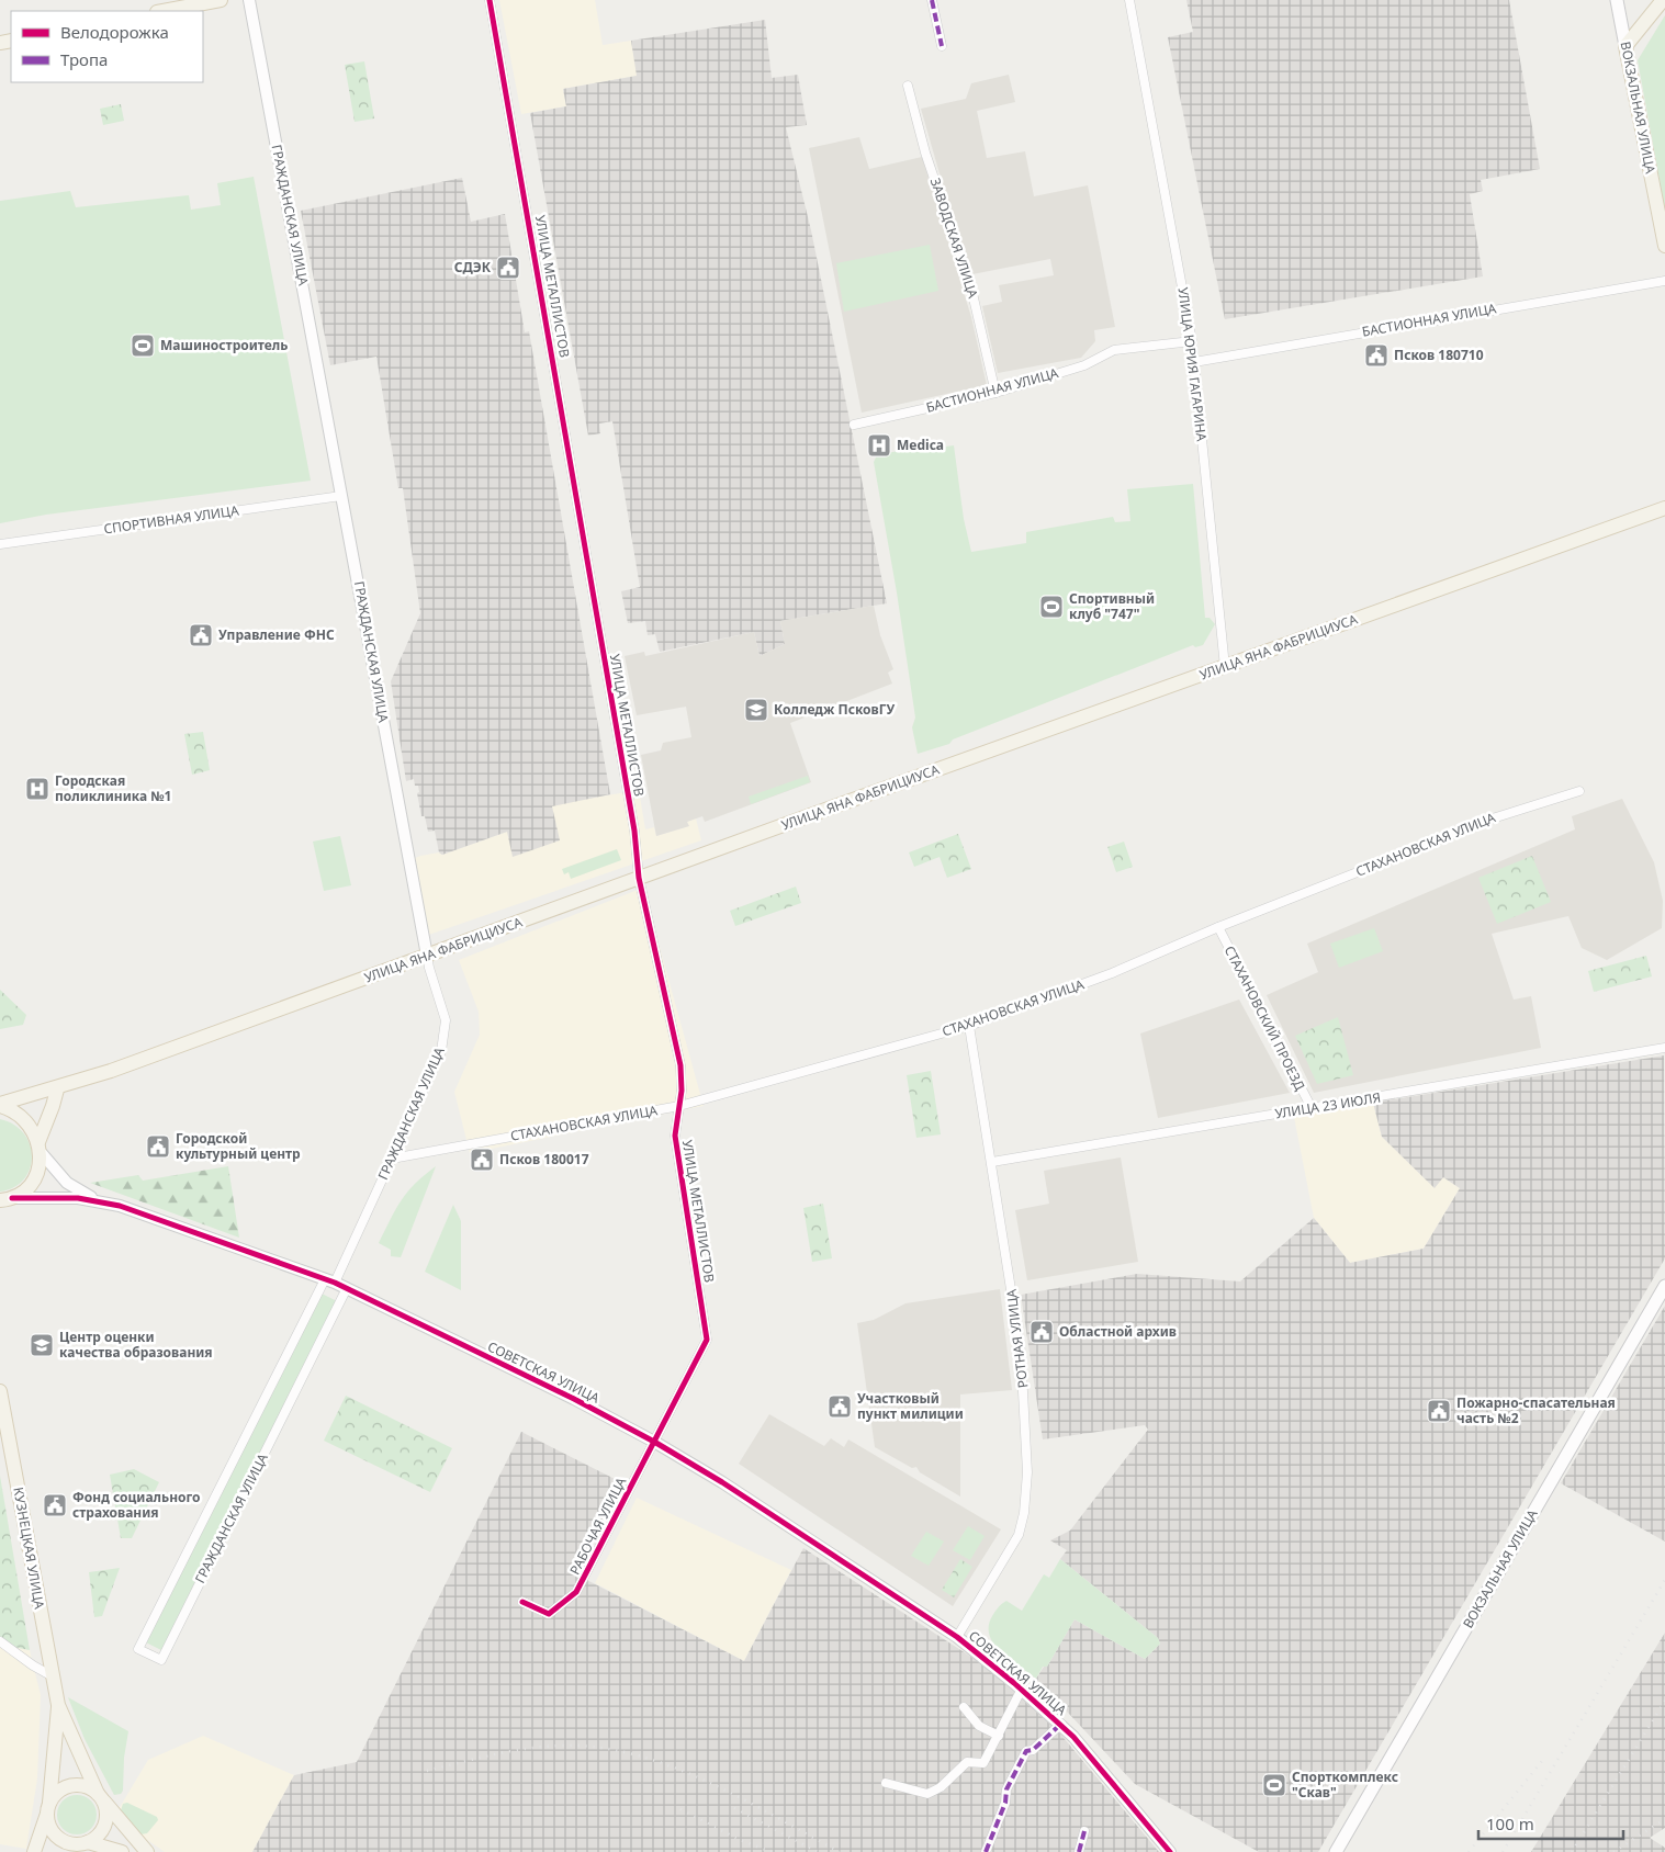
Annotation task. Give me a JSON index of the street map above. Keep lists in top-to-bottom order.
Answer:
{
  "streets": {
    "main road": ["ВОКЗАЛЬНАЯ УЛИЦА", "УЛИЦА ЯНА ФАБРИЦИУСА", "КУЗНЕЦКАЯ УЛИЦА"],
    "street": [
      "ГРАЖДАНСКАЯ УЛИЦА",
      "ЗАВОДСКАЯ УЛИЦА",
      "УЛИЦА МЕТАЛЛИСТОВ",
      "БАСТИОННАЯ УЛИЦА",
      "УЛИЦА ЮРИЯ ГАГАРИНА",
      "СПОРТИВНАЯ УЛИЦА",
      "СТАХАНОВСКАЯ УЛИЦА",
      "СТАХАНОВСКИЙ ПРОЕЗД",
      "УЛИЦА 23 ИЮЛЯ",
      "РОТНАЯ УЛИЦА",
      "СОВЕТСКАЯ УЛИЦА",
      "РАБОЧАЯ УЛИЦА"
    ]
  },
  "crossings": [
    ["ГРАЖДАНСКАЯ УЛИЦА", "СПОРТИВНАЯ УЛИЦА"],
    ["ГРАЖДАНСКАЯ УЛИЦА", "УЛИЦА ЯНА ФАБРИЦИУСА"],
    ["ГРАЖДАНСКАЯ УЛИЦА", "СТАХАНОВСКАЯ УЛИЦА"],
    ["ГРАЖДАНСКАЯ УЛИЦА", "СОВЕТСКАЯ УЛИЦА"],
    ["ЗАВОДСКАЯ УЛИЦА", "БАСТИОННАЯ УЛИЦА"],
    ["УЛИЦА МЕТАЛЛИСТОВ", "УЛИЦА ЯНА ФАБРИЦИУСА"],
    ["УЛИЦА МЕТАЛЛИСТОВ", "СТАХАНОВСКАЯ УЛИЦА"],
    ["УЛИЦА МЕТАЛЛИСТОВ", "СОВЕТСКАЯ УЛИЦА"],
    ["УЛИЦА МЕТАЛЛИСТОВ", "РАБОЧАЯ УЛИЦА"],
    ["БАСТИОННАЯ УЛИЦА", "УЛИЦА ЮРИЯ ГАГАРИНА"],
    ["УЛИЦА ЮРИЯ ГАГАРИНА", "УЛИЦА ЯНА ФАБРИЦИУСА"],
    ["СТАХАНОВСКАЯ УЛИЦА", "СТАХАНОВСКИЙ ПРОЕЗД"],
    ["СТАХАНОВСКАЯ УЛИЦА", "РОТНАЯ УЛИЦА"],
    ["СТАХАНОВСКИЙ ПРОЕЗД", "УЛИЦА 23 ИЮЛЯ"],
    ["УЛИЦА 23 ИЮЛЯ", "РОТНАЯ УЛИЦА"],
    ["РОТНАЯ УЛИЦА", "СОВЕТСКАЯ УЛИЦА"],
    ["СОВЕТСКАЯ УЛИЦА", "РАБОЧАЯ УЛИЦА"]
  ],
  "places": {
    "public building": [
      "СДЭК",
      "Псков 180710",
      "Управление ФНС",
      "Городской культурный центр",
      "Псков 180017",
      "Областной архив",
      "Участковый пункт милиции",
      "Пожарно-спасательная часть №2",
      "Фонд социального страхования"
    ],
    "sports": ["Машиностроитель", "Спортивный клуб \"747\"", "Спорткомплекс \"Скав\""],
    "hospital": ["Medica", "Городская поликлиника №1"],
    "school or university": ["Колледж ПсковГУ", "Центр оценки качества образования"]
  },
  "legend": ["Велодорожка", "Тропа"],
  "scale_bar": "100 m"
}
